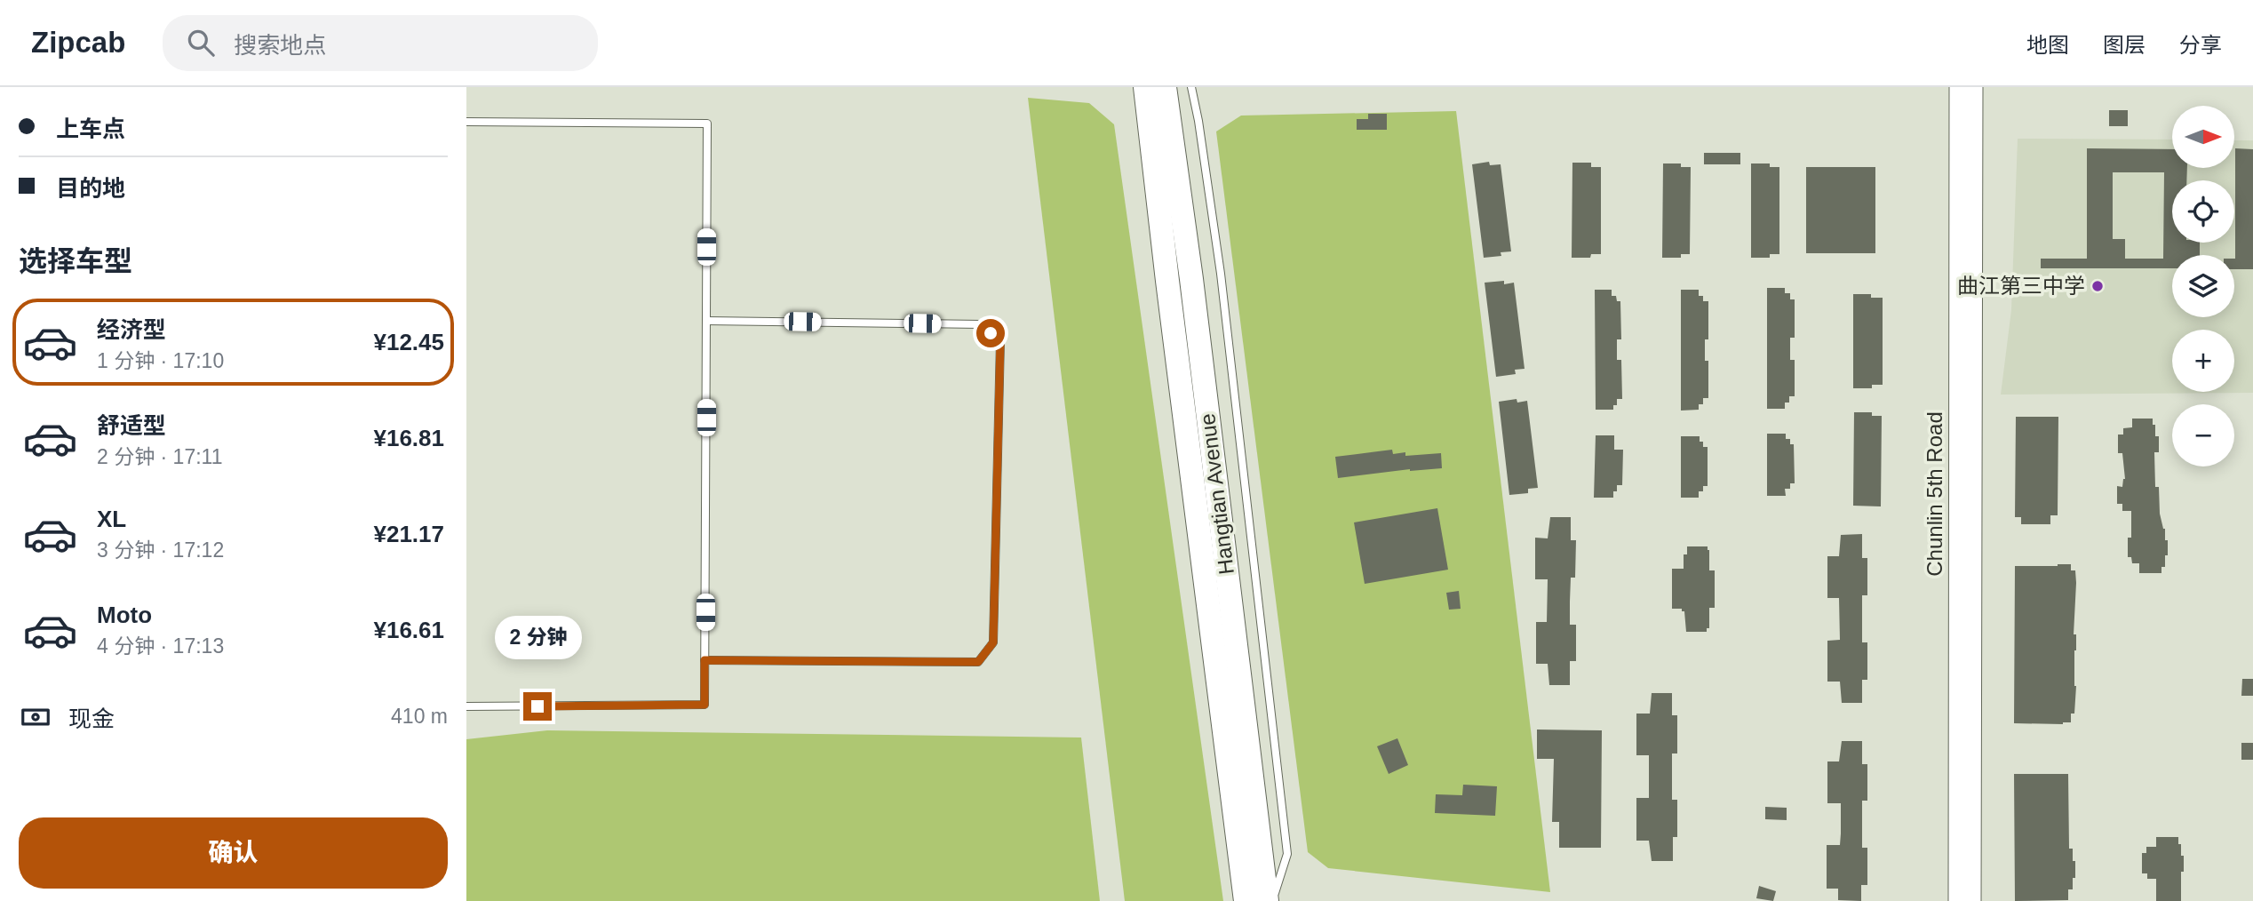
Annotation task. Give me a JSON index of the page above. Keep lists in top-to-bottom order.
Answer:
{
  "streets": {
    "main road": ["Hangtian Avenue"],
    "street": ["Chunlin 5th Road"]
  },
  "places": ["曲江第三中学"],
  "north": "right",
  "page": {
    "header": "Zipcab",
    "search": "搜索地点",
    "nav": ["地图", "图层", "分享"],
    "banner": ["上车点", "目的地"],
    "map_buttons": ["+", "−"],
    "heading": "选择车型",
    "list": [
      {
        "name": "经济型",
        "note": "1 分钟 · 17:10",
        "value": "¥12.45"
      },
      {
        "name": "舒适型",
        "note": "2 分钟 · 17:11",
        "value": "¥16.81"
      },
      {
        "name": "XL",
        "note": "3 分钟 · 17:12",
        "value": "¥21.17"
      },
      {
        "name": "Moto",
        "note": "4 分钟 · 17:13",
        "value": "¥16.61"
      }
    ],
    "bubble": "2 分钟",
    "pay": ["现金", "410 m"],
    "buttons": "确认"
  }
}
